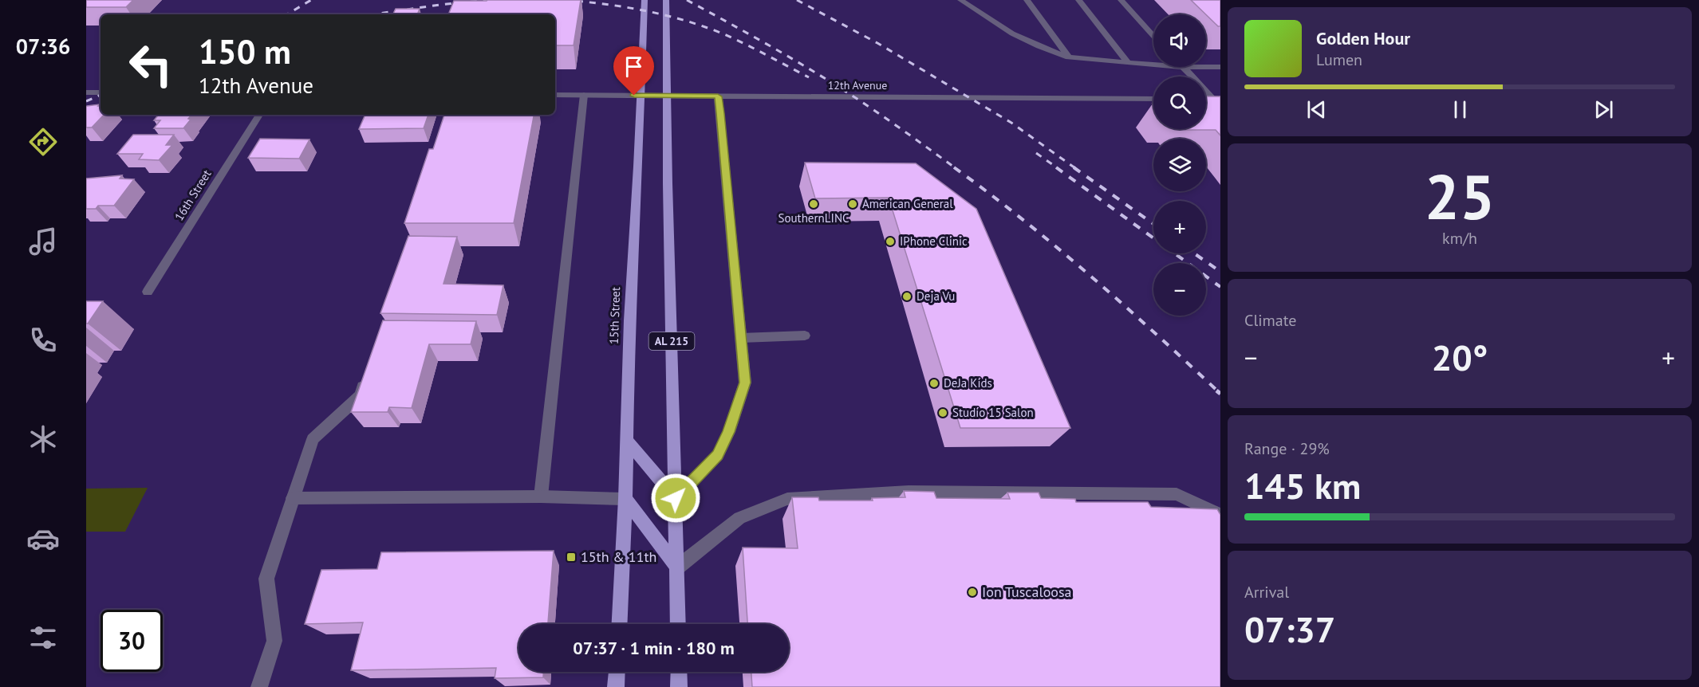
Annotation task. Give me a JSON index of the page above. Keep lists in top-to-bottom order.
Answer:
{
  "streets": {
    "main road": ["15th Street", "AL 215"],
    "street": ["12th Avenue", "16th Street"]
  },
  "places": {
    "other": [
      "SouthernLINC",
      "American General",
      "IPhone Clinic",
      "Deja Vu",
      "DeJa Kids",
      "Studio 15 Salon",
      "Ion Tuscaloosa"
    ],
    "transit": ["15th & 11th"]
  },
  "page": {
    "tabs": "07:36",
    "map_buttons": ["+", "−"],
    "turn": ["150 m", "12th Avenue"],
    "song": ["Golden Hour", "Lumen"],
    "tile": [
      ["25", "km/h"],
      "Climate",
      ["Range · 29%", "145 km"],
      ["Arrival", "07:37"]
    ],
    "heat": ["−", "20°", "+"],
    "limit": "30",
    "trip": "07:37 · 1 min · 180 m"
  }
}
